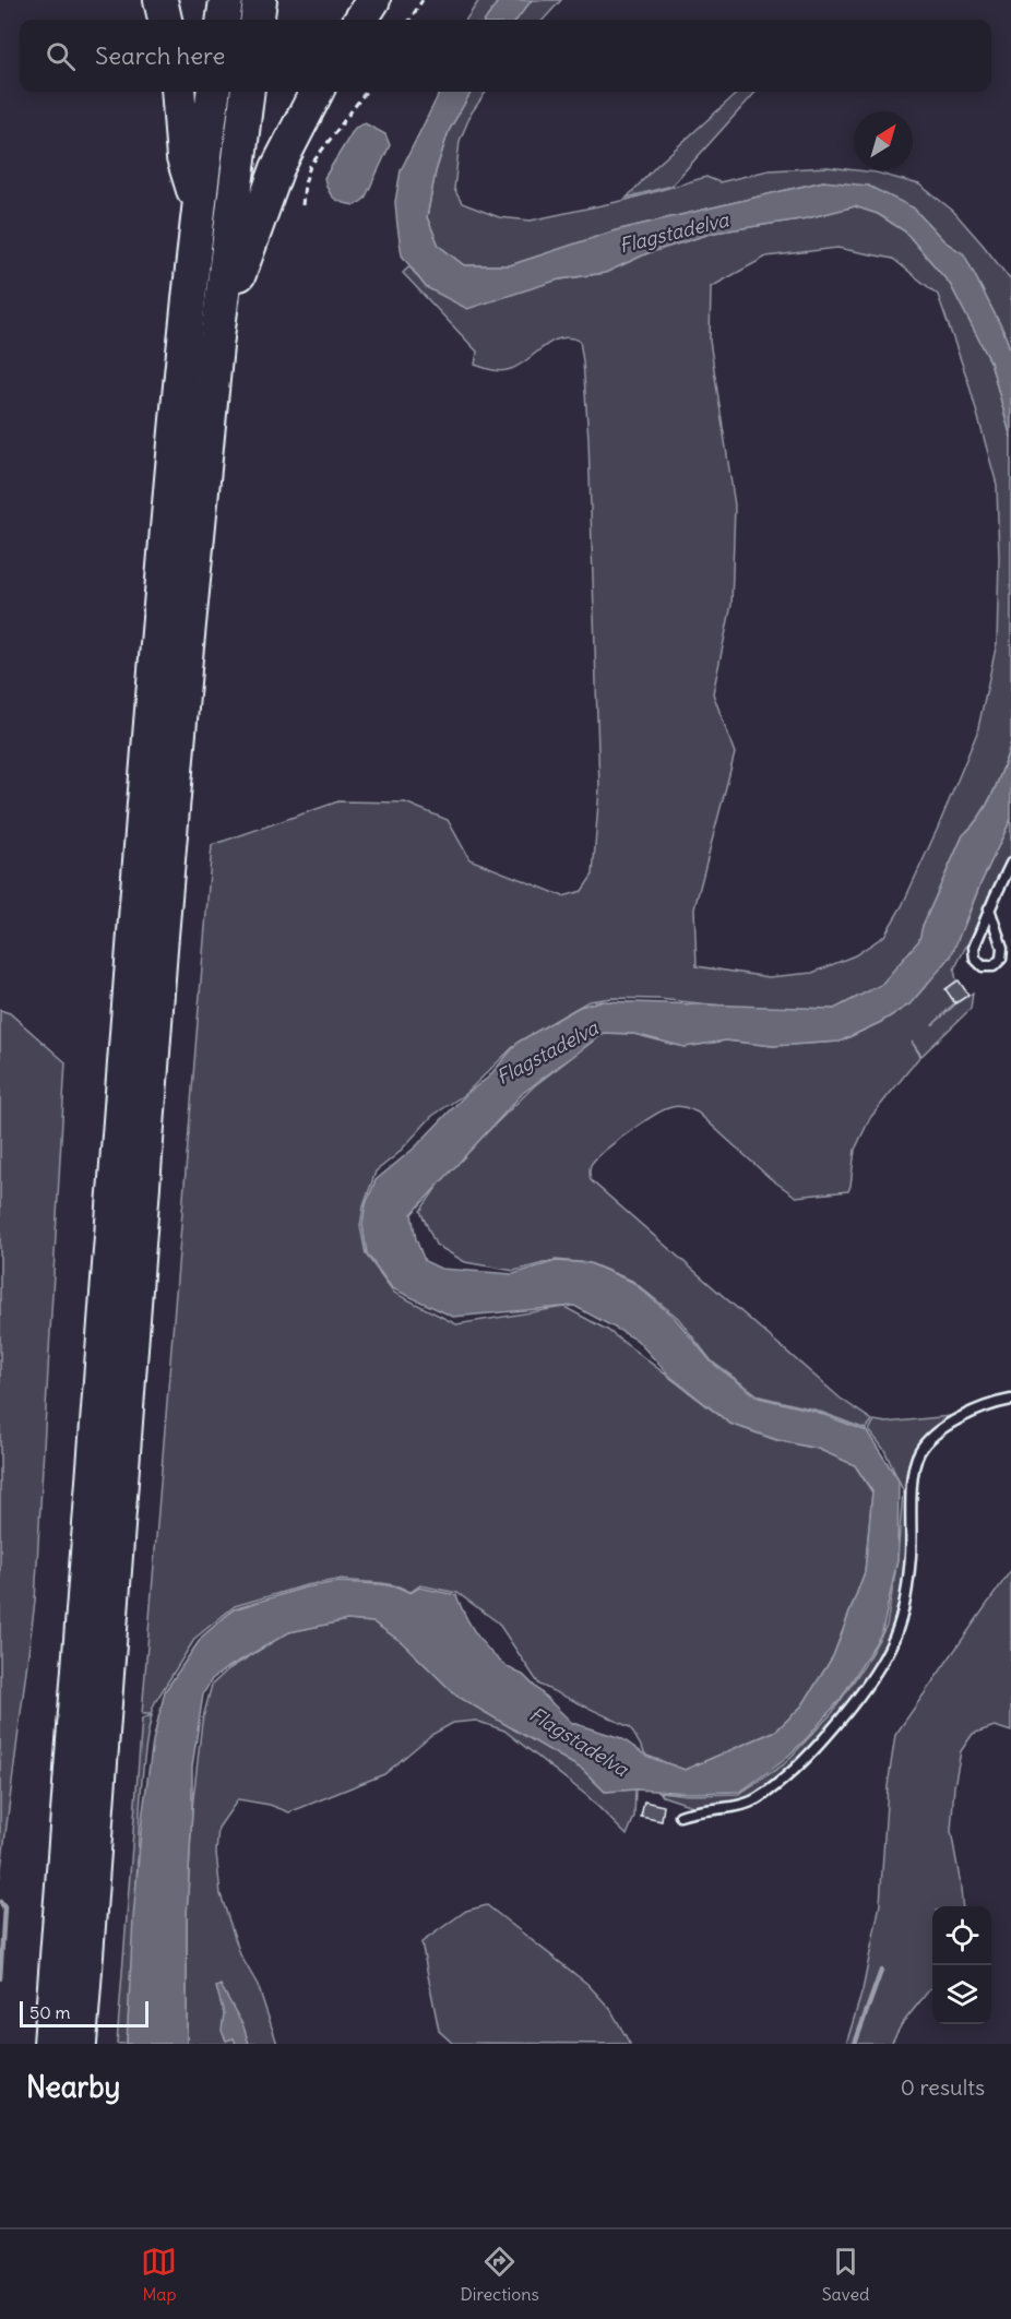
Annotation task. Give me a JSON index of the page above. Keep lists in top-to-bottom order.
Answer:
{
  "water": ["Flagstadelva"],
  "scale_bar": "50 m",
  "north": "top right",
  "page": {
    "search": "Search here",
    "scale": "50 m",
    "heading": ["Nearby", "0 results"],
    "nav": ["Map", "Directions", "Saved"]
  }
}
